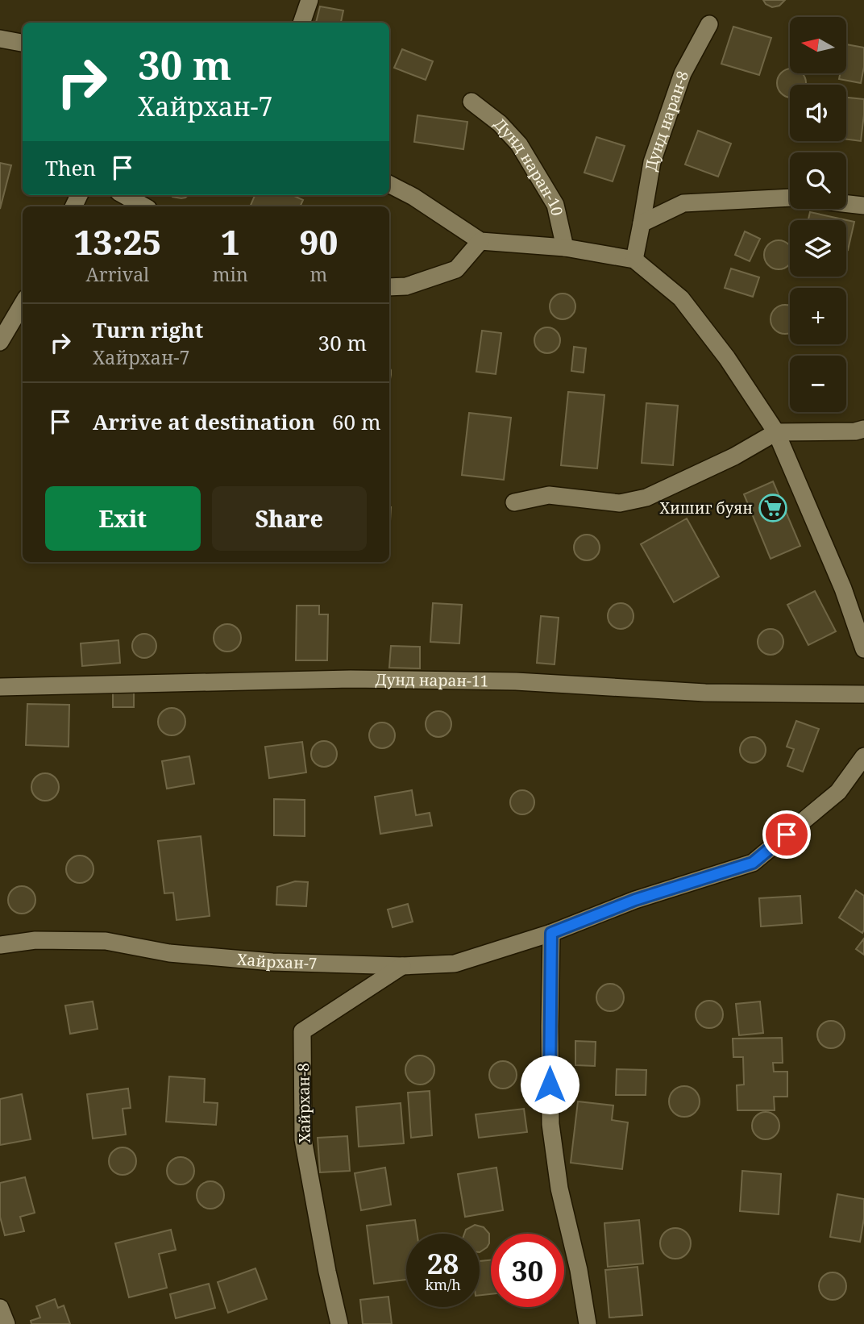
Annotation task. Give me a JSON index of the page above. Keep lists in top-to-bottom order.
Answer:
{
  "streets": {
    "street": [
      "Дунд наран-8",
      "Дунд наран-10",
      "Дунд наран-11",
      "Хайрхан-7",
      "Хайрхан-8"
    ]
  },
  "crossings": [
    ["Хайрхан-7", "Хайрхан-8"]
  ],
  "places": {
    "supermarket": ["Хишиг буян"]
  },
  "north": "left",
  "page": {
    "map_buttons": ["+", "−"],
    "turn": ["30 m", "Хайрхан-7"],
    "then": "Then",
    "eta": [
      "13:25",
      "Arrival",
      "1",
      "min",
      "90",
      "m"
    ],
    "list": [
      {
        "name": "Turn right",
        "note": "Хайрхан-7",
        "value": "30 m"
      },
      {
        "name": "Arrive at destination",
        "value": "60 m"
      }
    ],
    "buttons": ["Exit", "Share"],
    "speed": "28 km/h",
    "limit": "30"
  }
}
